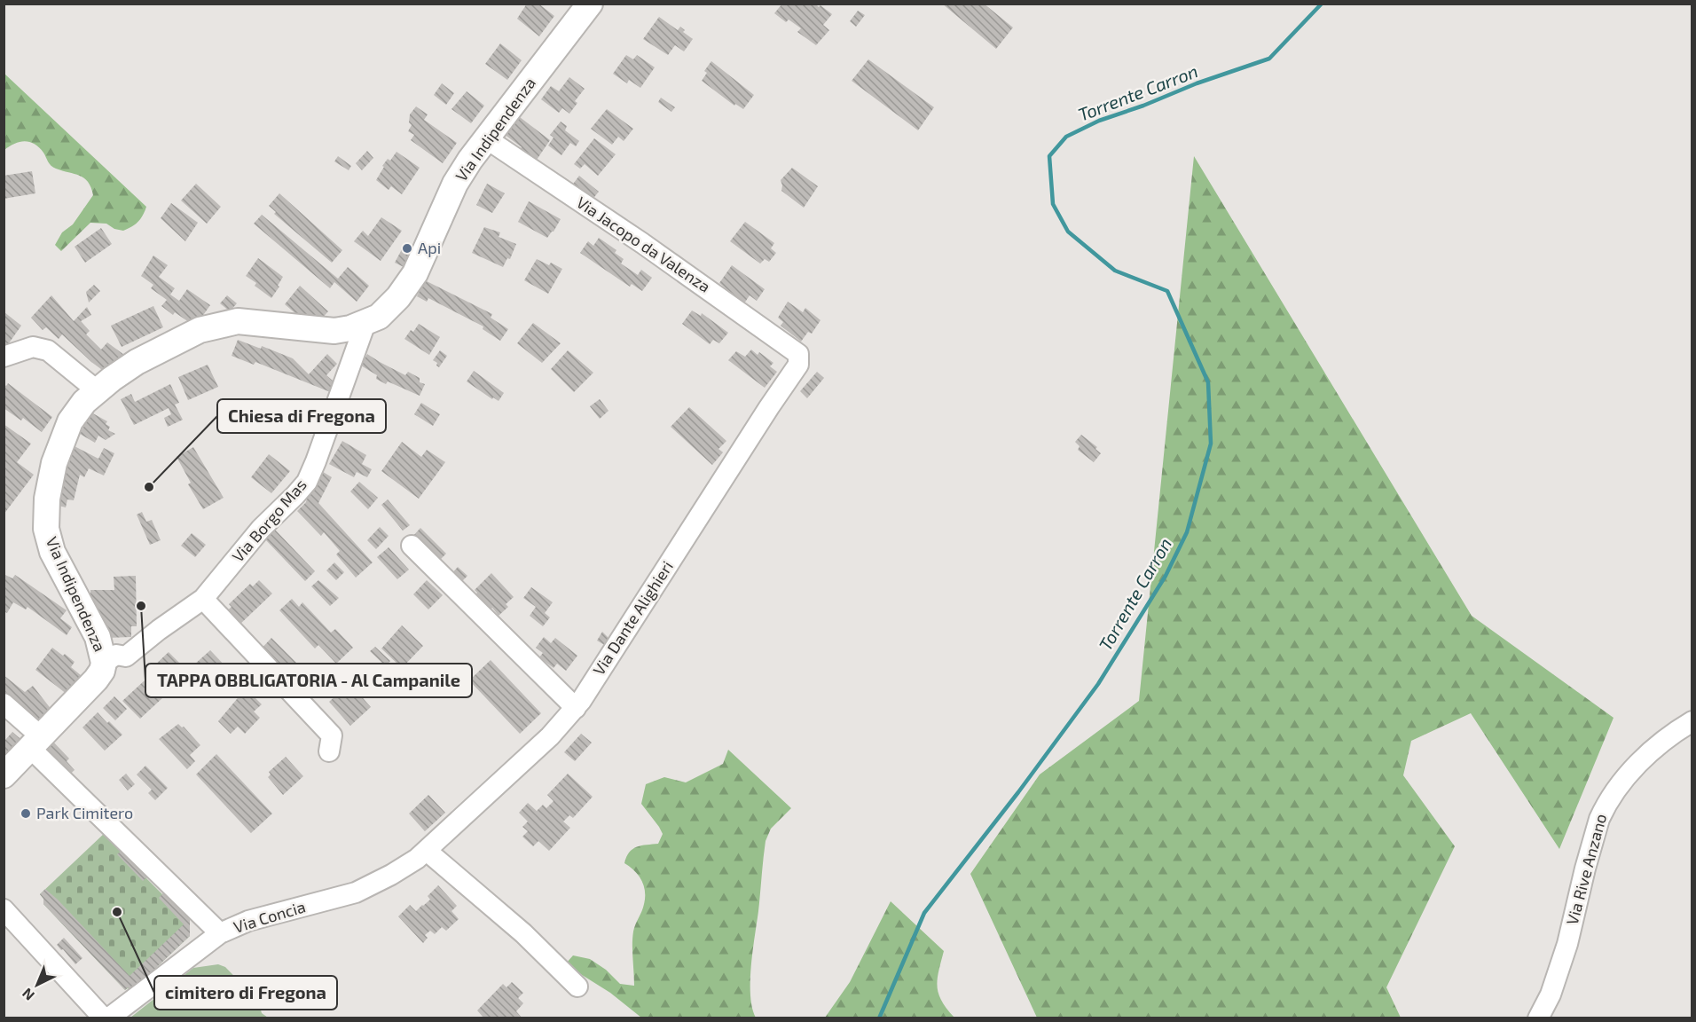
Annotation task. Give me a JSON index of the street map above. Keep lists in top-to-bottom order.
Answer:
{
  "streets": {
    "main road": ["Via Indipendenza"],
    "street": [
      "Via Jacopo da Valenza",
      "Via Borgo Mas",
      "Via Dante Alighieri",
      "Via Rive Anzano",
      "Via Concia"
    ]
  },
  "crossings": [
    ["Via Indipendenza", "Via Jacopo da Valenza"],
    ["Via Indipendenza", "Via Borgo Mas"],
    ["Via Jacopo da Valenza", "Via Dante Alighieri"],
    ["Via Dante Alighieri", "Via Concia"]
  ],
  "water": ["Torrente Carron"],
  "places": [
    "Api",
    "Chiesa di Fregona",
    "TAPPA OBBLIGATORIA - Al Campanile",
    "Park Cimitero",
    "cimitero di Fregona"
  ],
  "north": "bottom left"
}
